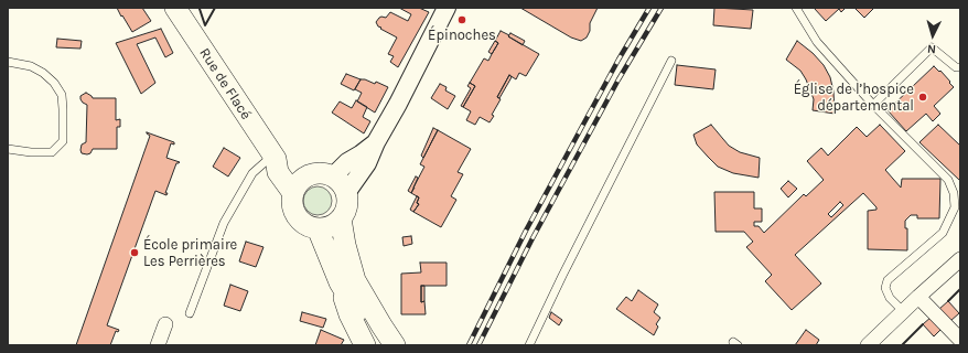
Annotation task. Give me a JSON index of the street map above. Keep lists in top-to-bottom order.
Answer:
{
  "streets": {
    "main road": ["Rue de Flacé"]
  },
  "places": ["Épinoches", "Église de l’hospice départemental", "École primaire Les Perrières"],
  "north": "bottom"
}
